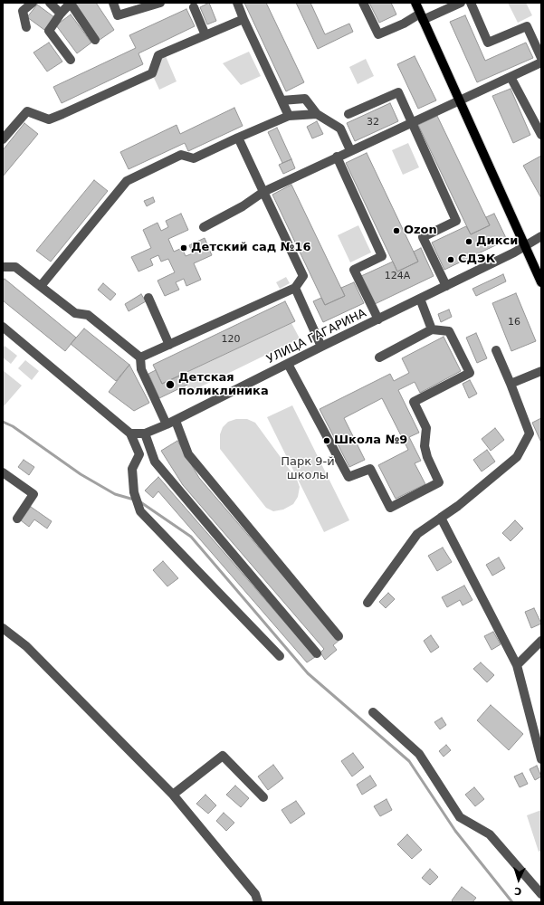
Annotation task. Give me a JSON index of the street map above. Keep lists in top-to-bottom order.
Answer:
{
  "streets": {
    "street": ["УЛИЦА ГАГАРИНА"]
  },
  "parks": ["Парк 9-й школы"],
  "places": [
    "Ozon",
    "Дикси",
    "Детский сад №16",
    "СДЭК",
    "Детская поликлиника",
    "Школа №9"
  ],
  "house_numbers": [
    "32",
    "124А",
    "16",
    "120"
  ],
  "north": "bottom"
}
